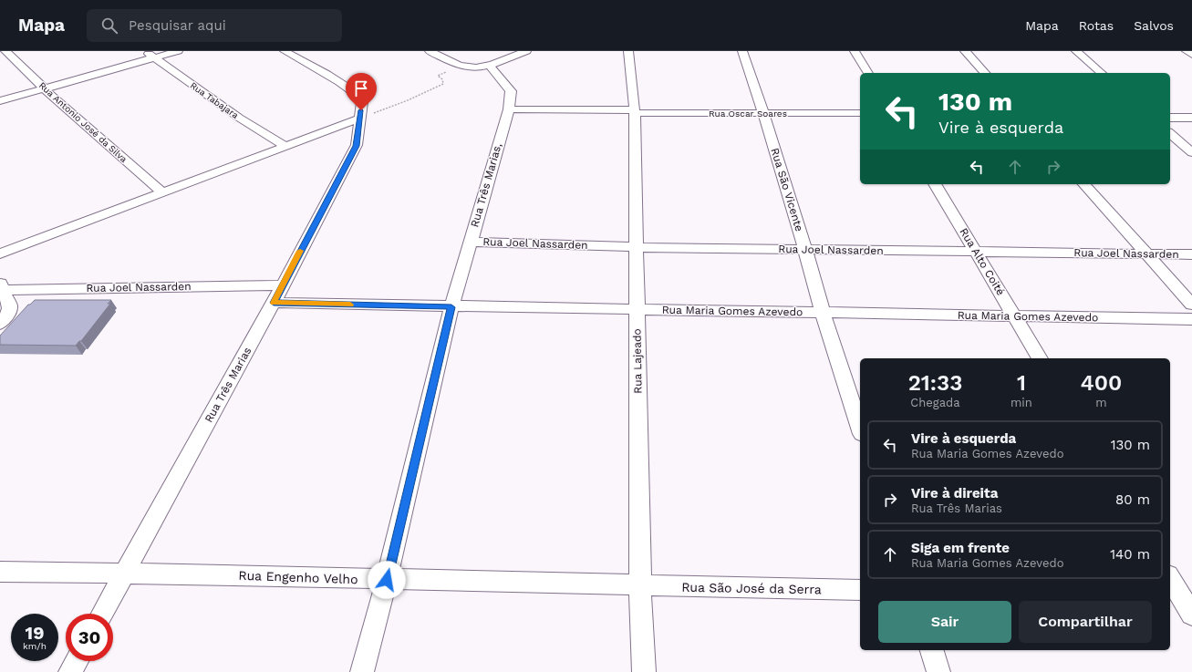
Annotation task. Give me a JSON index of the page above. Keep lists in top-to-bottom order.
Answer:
{
  "streets": {
    "street": [
      "Rua Tabajara",
      "Rua Oscar Soares",
      "Rua Antonio José da Silva",
      "Rua Três Marias,",
      "Rua São Vicente",
      "Rua Joel Nassarden",
      "Rua Alto Coité",
      "Rua Maria Gomes Azevedo",
      "Rua Lajeado",
      "Rua Três Marias",
      "Rua Engenho Velho",
      "Rua São José da Serra"
    ]
  },
  "crossings": [
    ["Rua Oscar Soares", "Rua Três Marias,"],
    ["Rua Oscar Soares", "Rua São Vicente"],
    ["Rua Oscar Soares", "Rua Lajeado"],
    ["Rua Três Marias,", "Rua Joel Nassarden"],
    ["Rua Três Marias,", "Rua Maria Gomes Azevedo"],
    ["Rua Três Marias,", "Rua Engenho Velho"],
    ["Rua São Vicente", "Rua Joel Nassarden"],
    ["Rua São Vicente", "Rua Maria Gomes Azevedo"],
    ["Rua Joel Nassarden", "Rua Alto Coité"],
    ["Rua Joel Nassarden", "Rua Lajeado"],
    ["Rua Joel Nassarden", "Rua Três Marias"],
    ["Rua Alto Coité", "Rua Maria Gomes Azevedo"],
    ["Rua Maria Gomes Azevedo", "Rua Lajeado"],
    ["Rua Maria Gomes Azevedo", "Rua Três Marias"],
    ["Rua Lajeado", "Rua Engenho Velho"],
    ["Rua Lajeado", "Rua São José da Serra"],
    ["Rua Três Marias", "Rua Engenho Velho"],
    ["Rua Engenho Velho", "Rua São José da Serra"]
  ],
  "page": {
    "header": "Mapa",
    "search": "Pesquisar aqui",
    "nav": ["Mapa", "Rotas", "Salvos"],
    "turn": ["130 m", "Vire à esquerda"],
    "eta": [
      "21:33",
      "Chegada",
      "1",
      "min",
      "400",
      "m"
    ],
    "list": [
      {
        "name": "Vire à esquerda",
        "note": "Rua Maria Gomes Azevedo",
        "value": "130 m"
      },
      {
        "name": "Vire à direita",
        "note": "Rua Três Marias",
        "value": "80 m"
      },
      {
        "name": "Siga em frente",
        "note": "Rua Maria Gomes Azevedo",
        "value": "140 m"
      }
    ],
    "buttons": ["Sair", "Compartilhar"],
    "speed": "19 km/h",
    "limit": "30"
  }
}
